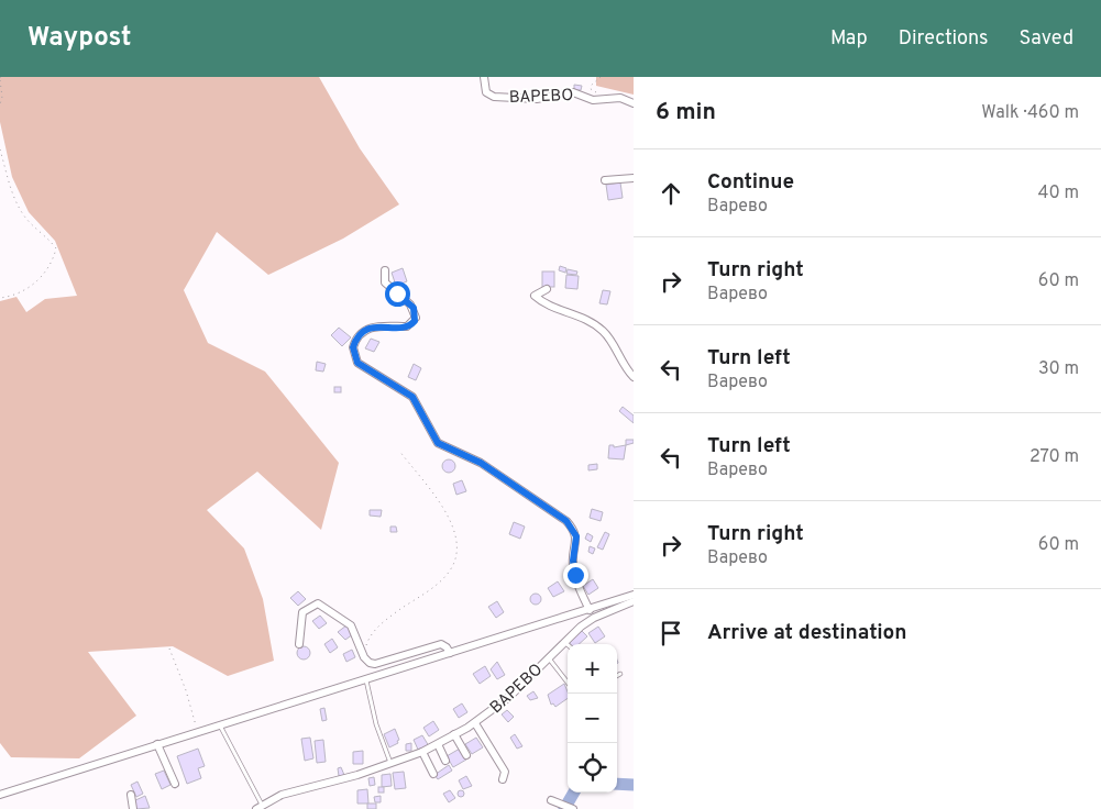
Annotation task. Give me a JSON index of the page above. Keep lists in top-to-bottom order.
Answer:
{
  "streets": {
    "street": ["ВАРЕВО"]
  },
  "page": {
    "header": "Waypost",
    "nav": ["Map", "Directions", "Saved"],
    "heading": ["6 min", "Walk · 460 m"],
    "list": [
      ["Continue", "Варево", "40 m"],
      ["Turn right", "Варево", "60 m"],
      ["Turn left", "Варево", "30 m"],
      ["Turn left", "Варево", "270 m"],
      ["Turn right", "Варево", "60 m"],
      "Arrive at destination"
    ],
    "map_buttons": ["+", "−"]
  }
}
